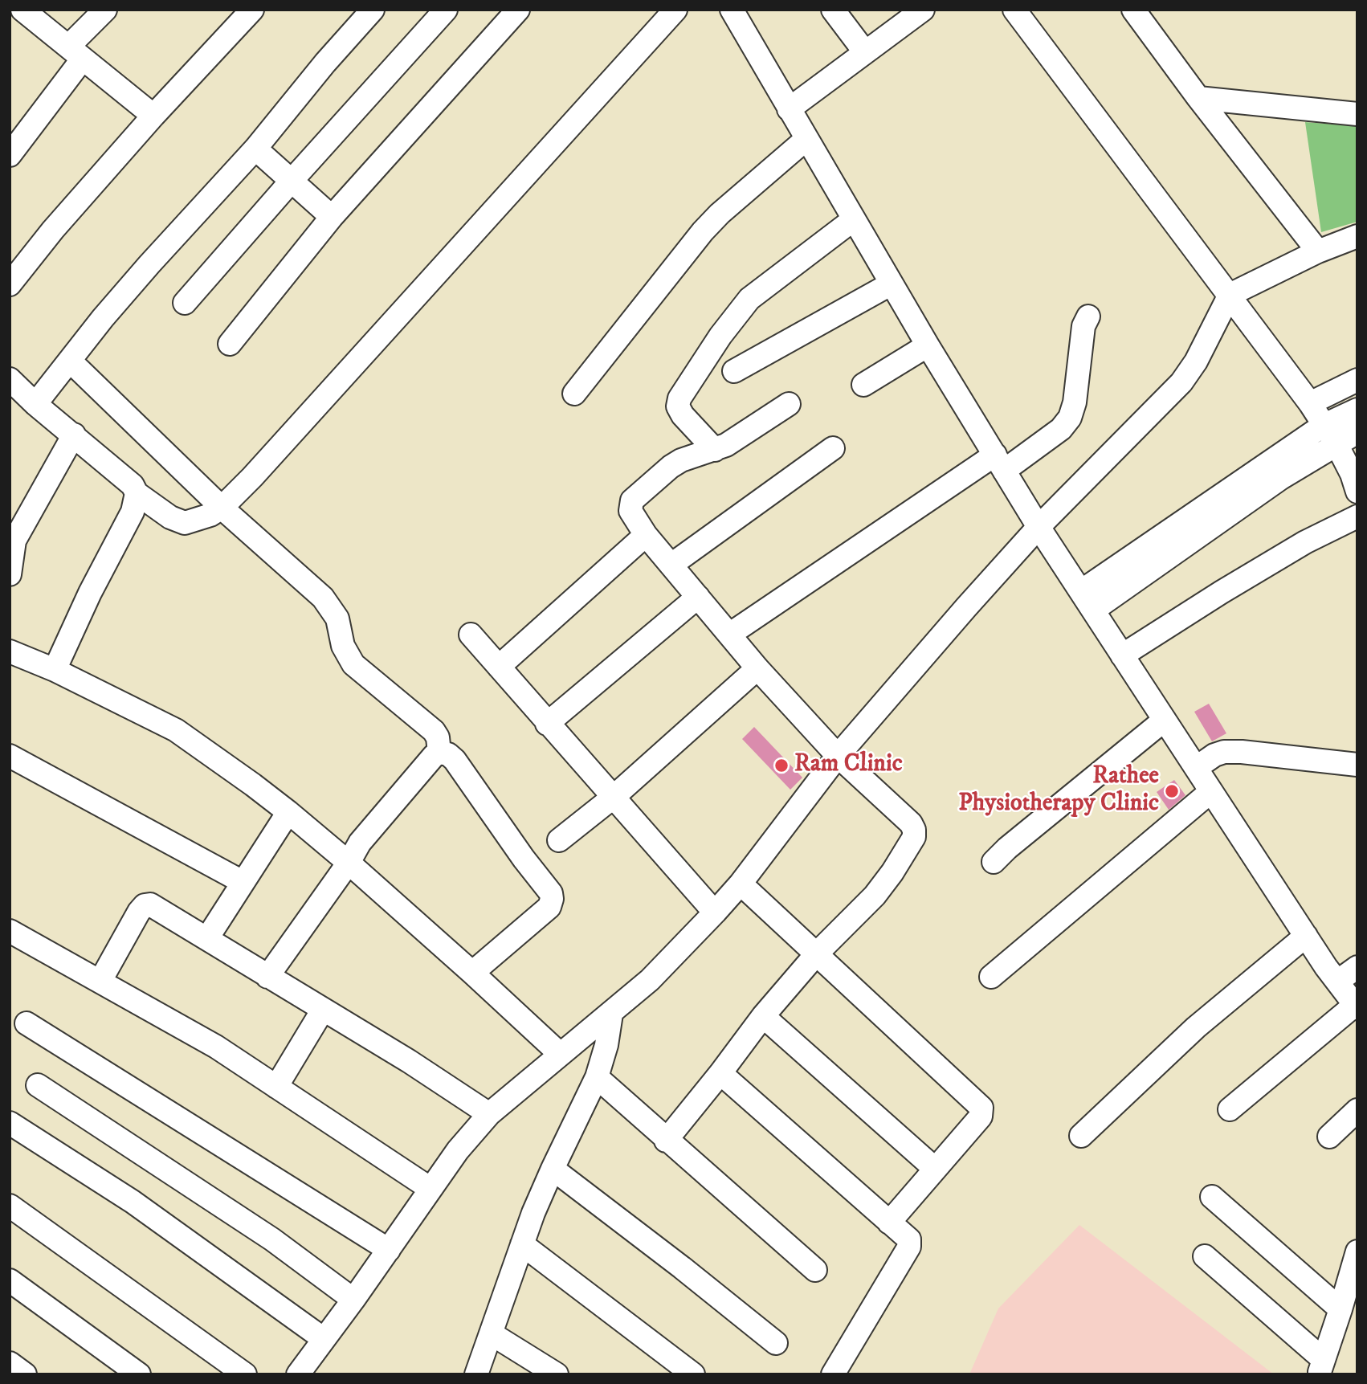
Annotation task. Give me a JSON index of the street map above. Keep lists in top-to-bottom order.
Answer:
{
  "places": ["Ram Clinic", "Rathee Physiotherapy Clinic"]
}
